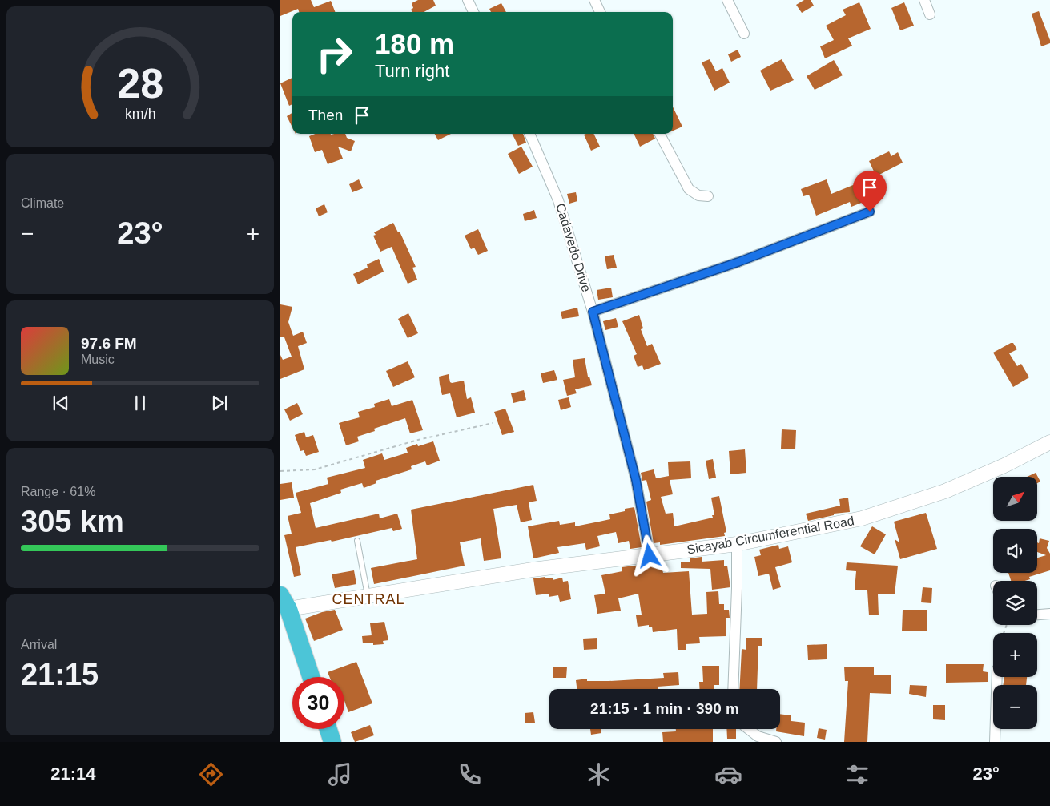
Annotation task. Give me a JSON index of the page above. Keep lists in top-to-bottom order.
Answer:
{
  "streets": {
    "street": ["Cadavedo Drive", "Sicayab Circumferential Road"]
  },
  "crossings": [
    ["Cadavedo Drive", "Sicayab Circumferential Road"]
  ],
  "districts": ["CENTRAL"],
  "north": "top right",
  "page": {
    "turn": ["180 m", "Turn right"],
    "then": "Then",
    "tile": [
      "Climate",
      ["Range · 61%", "305 km"],
      ["Arrival", "21:15"]
    ],
    "heat": ["−", "23°", "+"],
    "song": ["97.6 FM", "Music"],
    "map_buttons": ["+", "−"],
    "limit": "30",
    "trip": "21:15 · 1 min · 390 m",
    "tabs": ["21:14", "23°"],
    "gauge": ["28", "km/h"]
  }
}
